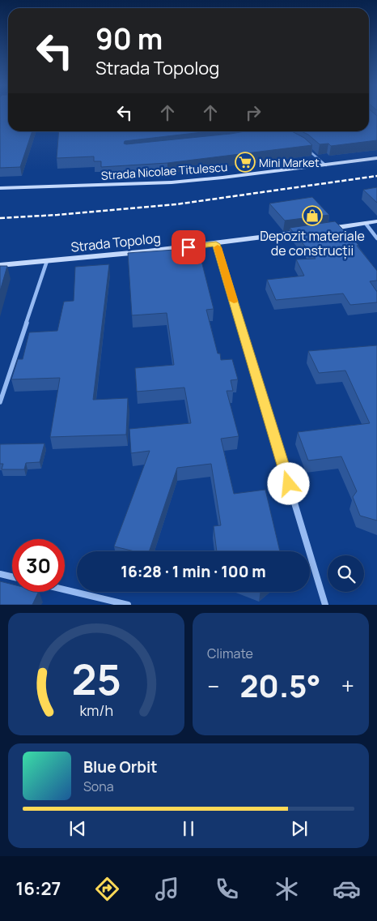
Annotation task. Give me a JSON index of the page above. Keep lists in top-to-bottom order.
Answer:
{
  "streets": {
    "main road": ["Strada Nicolae Titulescu", "Strada Topolog"]
  },
  "places": {
    "supermarket": ["Mini Market"],
    "shop": ["Depozit materiale de construcții"]
  },
  "page": {
    "turn": ["90 m", "Strada Topolog"],
    "limit": "30",
    "trip": "16:28 · 1 min · 100 m",
    "tile": "Climate",
    "heat": ["−", "20.5°", "+"],
    "song": ["Blue Orbit", "Sona"],
    "tabs": "16:27",
    "gauge": ["25", "km/h"]
  }
}
